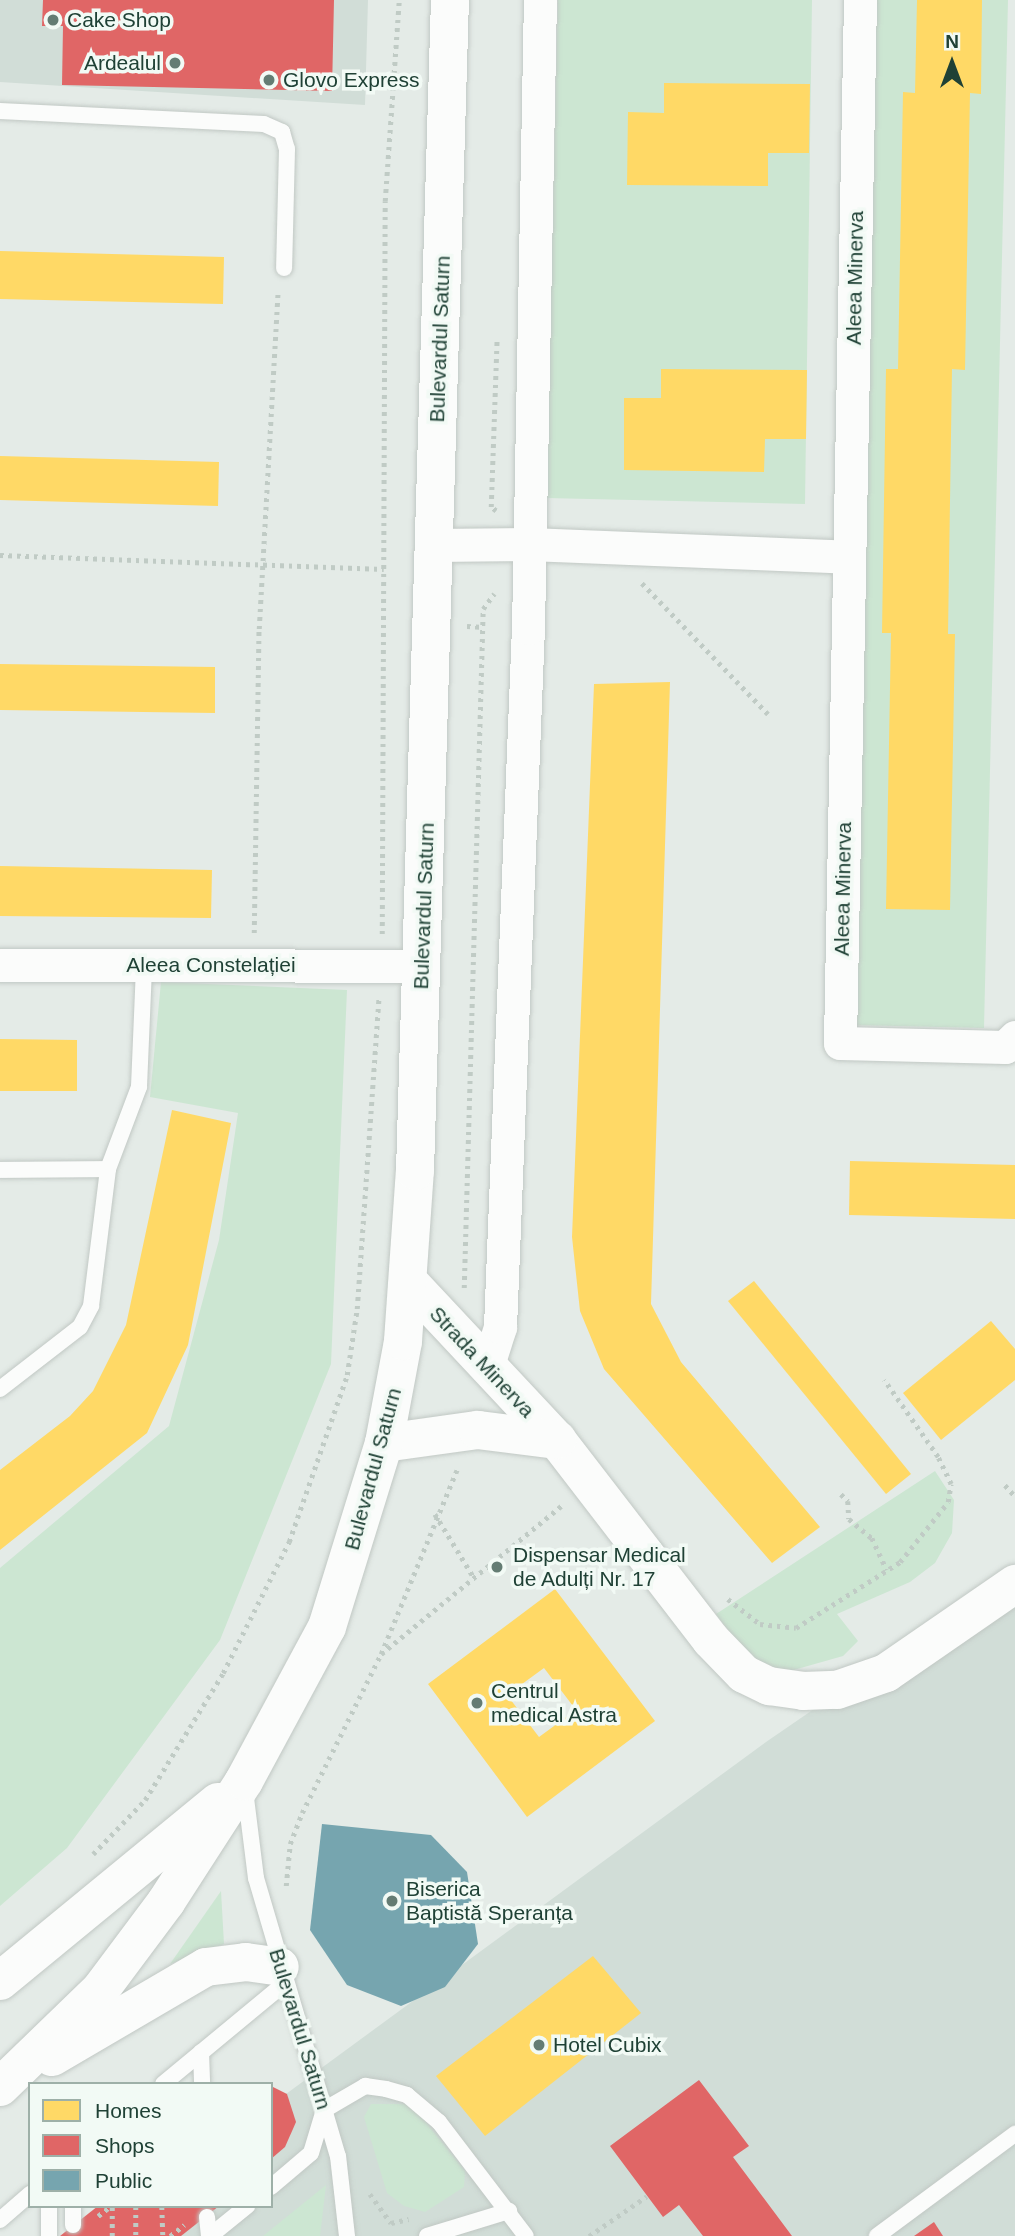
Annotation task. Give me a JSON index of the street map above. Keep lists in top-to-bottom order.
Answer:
{
  "streets": {
    "main road": ["Bulevardul Saturn", "Strada Minerva"],
    "street": ["Aleea Minerva", "Aleea Constelației"]
  },
  "crossings": [
    ["Bulevardul Saturn", "Aleea Constelației"],
    ["Bulevardul Saturn", "Strada Minerva"]
  ],
  "places": [
    "Cake Shop",
    "Ardealul",
    "Glovo Express",
    "Dispensar Medical de Adulți Nr. 17",
    "Centrul medical Astra",
    "Biserica Baptistă Speranța",
    "Hotel Cubix"
  ],
  "legend": ["Homes", "Shops", "Public"],
  "north": "top"
}
